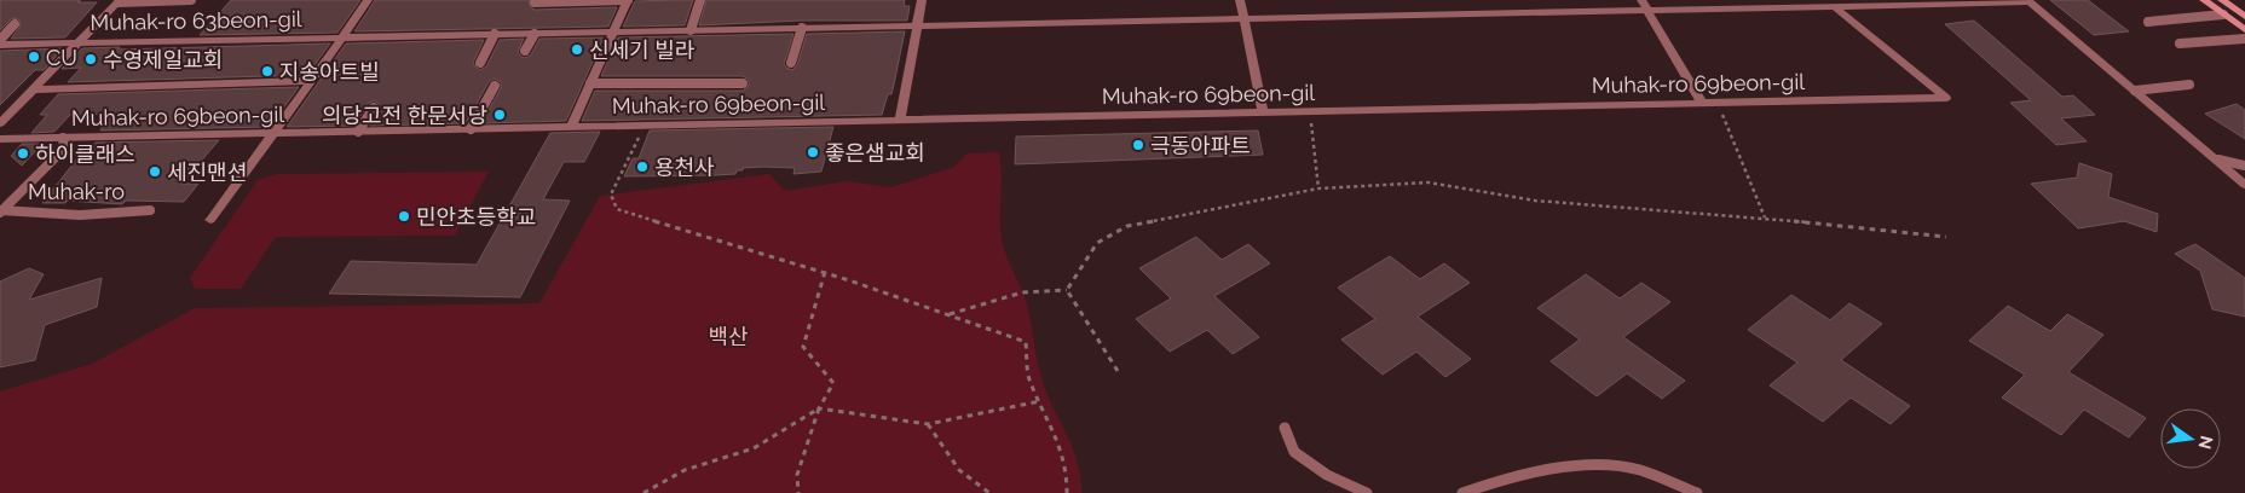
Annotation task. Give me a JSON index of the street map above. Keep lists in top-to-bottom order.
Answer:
{
  "streets": {
    "street": ["Muhak-ro 63beon-gil", "Muhak-ro 69beon-gil"],
    "lane": ["Muhak-ro"]
  },
  "crossings": [
    ["Muhak-ro 63beon-gil", "Muhak-ro 69beon-gil"],
    ["Muhak-ro 69beon-gil", "Muhak-ro"]
  ],
  "parks": ["백산"],
  "places": [
    "신세기 빌라",
    "CU",
    "수영제일교회",
    "지송아트빌",
    "의당고전 한문서당",
    "극동아파트",
    "좋은샘교회",
    "하이클래스",
    "용천사",
    "세진맨션",
    "민안초등학교"
  ],
  "north": "right"
}
